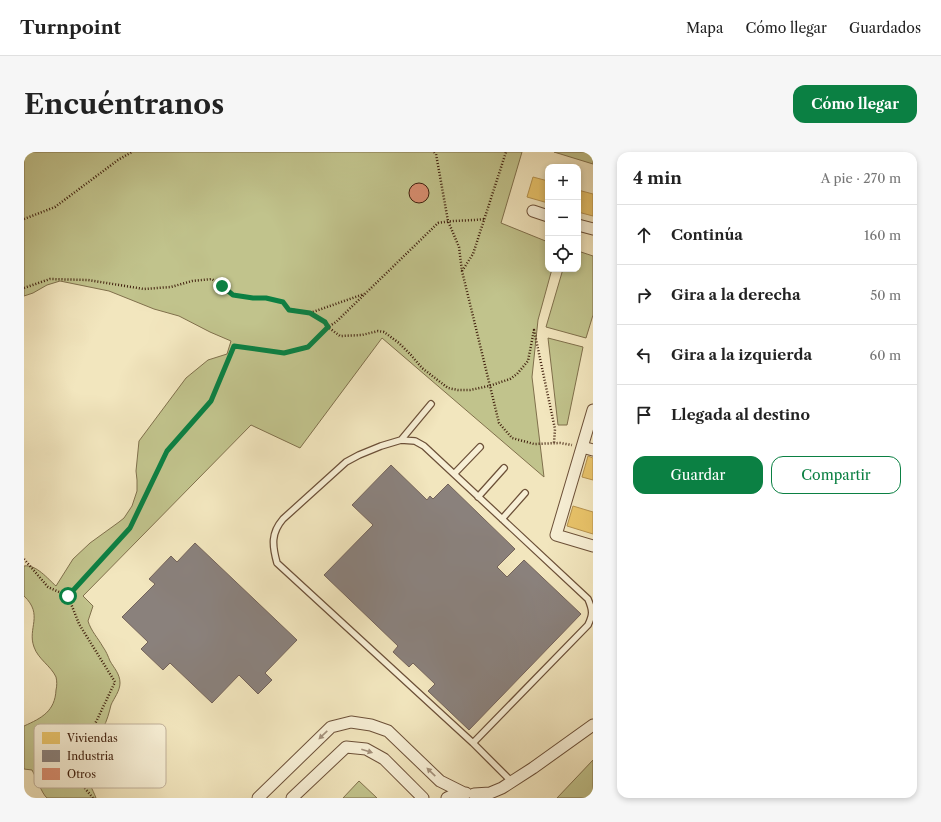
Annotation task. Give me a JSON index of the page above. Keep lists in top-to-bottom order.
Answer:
{
  "legend": ["Viviendas", "Industria", "Otros"],
  "page": {
    "header": "Turnpoint",
    "nav": ["Mapa", "Cómo llegar", "Guardados"],
    "buttons": [
      "Cómo llegar",
      ["Guardar", "Compartir"]
    ],
    "title": "Encuéntranos",
    "heading": ["4 min", "A pie · 270 m"],
    "map_buttons": ["+", "−"],
    "list": [
      ["Continúa", "160 m"],
      ["Gira a la derecha", "50 m"],
      ["Gira a la izquierda", "60 m"],
      "Llegada al destino"
    ]
  }
}
